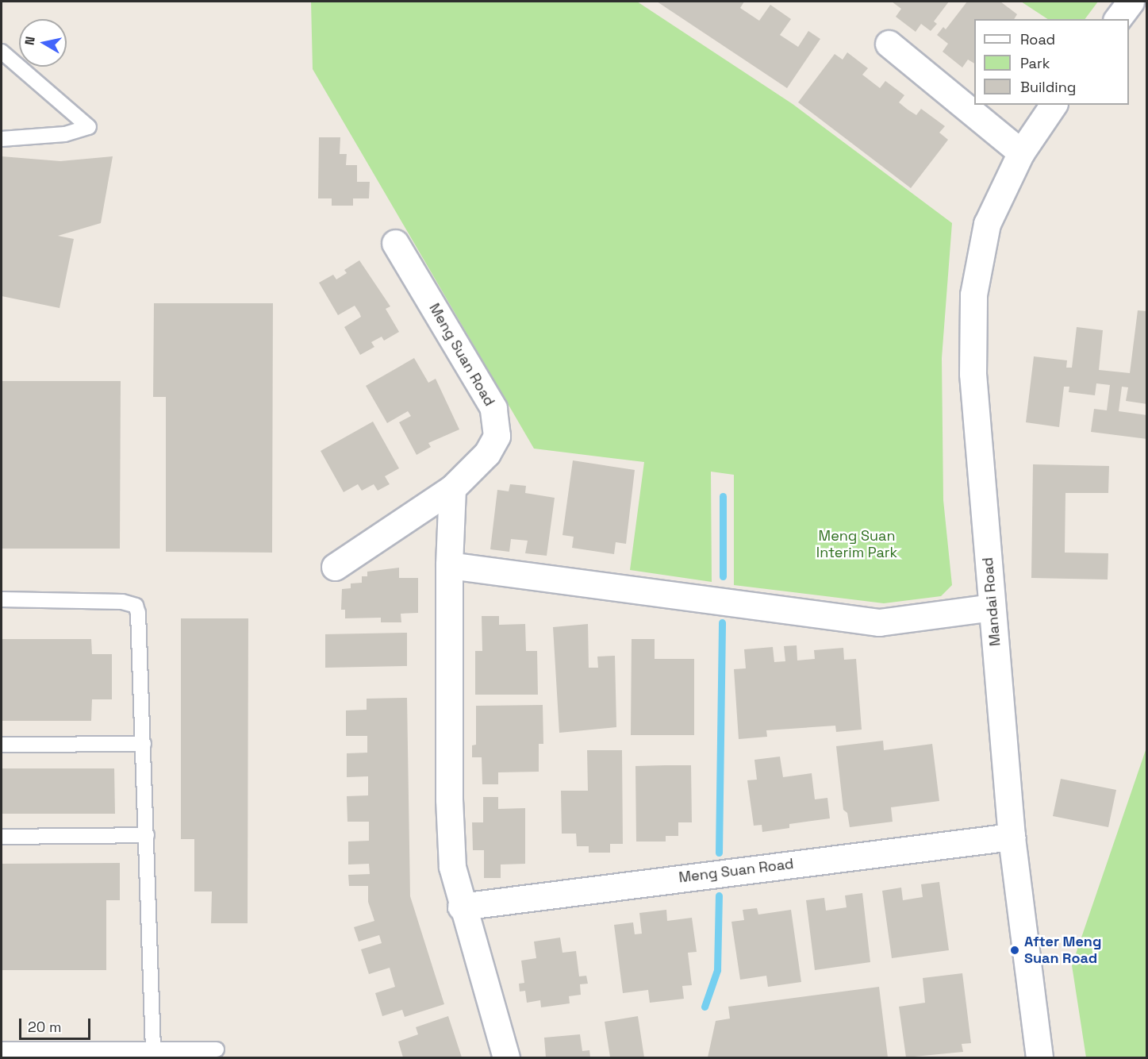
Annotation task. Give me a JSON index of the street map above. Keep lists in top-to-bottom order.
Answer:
{
  "streets": {
    "street": ["Meng Suan Road", "Mandai Road"]
  },
  "crossings": [
    ["Meng Suan Road", "Mandai Road"]
  ],
  "parks": ["Meng Suan Interim Park"],
  "places": ["After Meng Suan Road"],
  "legend": ["Road", "Park", "Building"],
  "scale_bar": "20 m",
  "north": "left"
}
